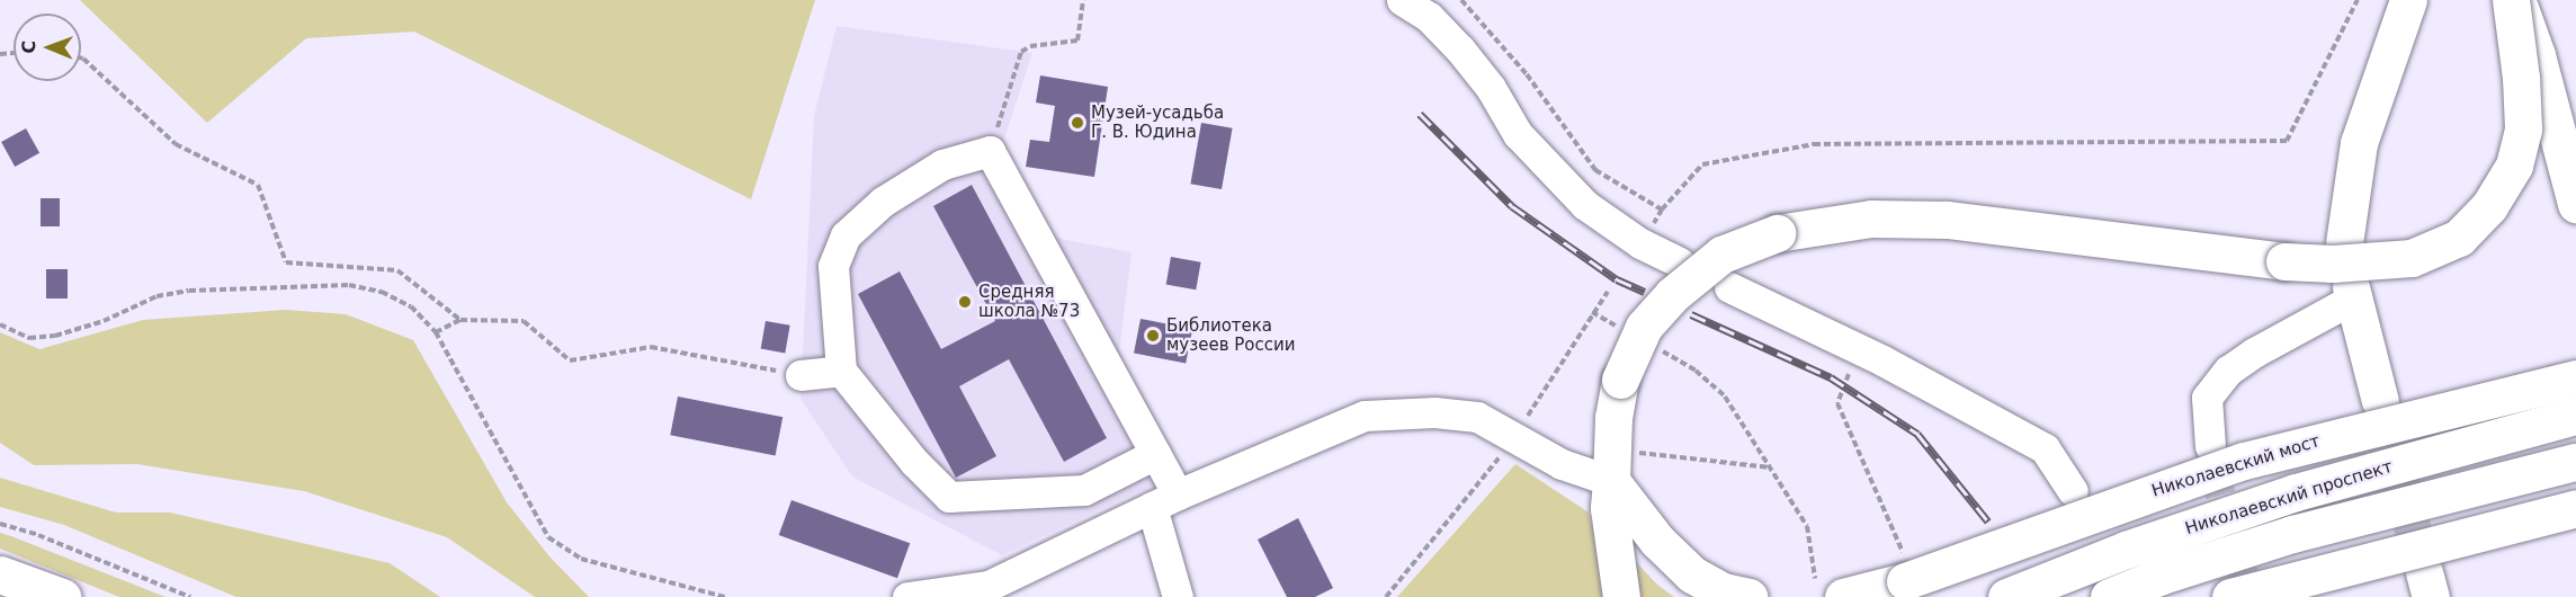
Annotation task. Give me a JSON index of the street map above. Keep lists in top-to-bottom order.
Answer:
{
  "streets": {
    "main road": ["Николаевский мост", "Николаевский проспект"]
  },
  "places": ["Музей-усадьба Г. В. Юдина", "Средняя школа №73", "Библиотека музеев России"],
  "north": "left"
}
